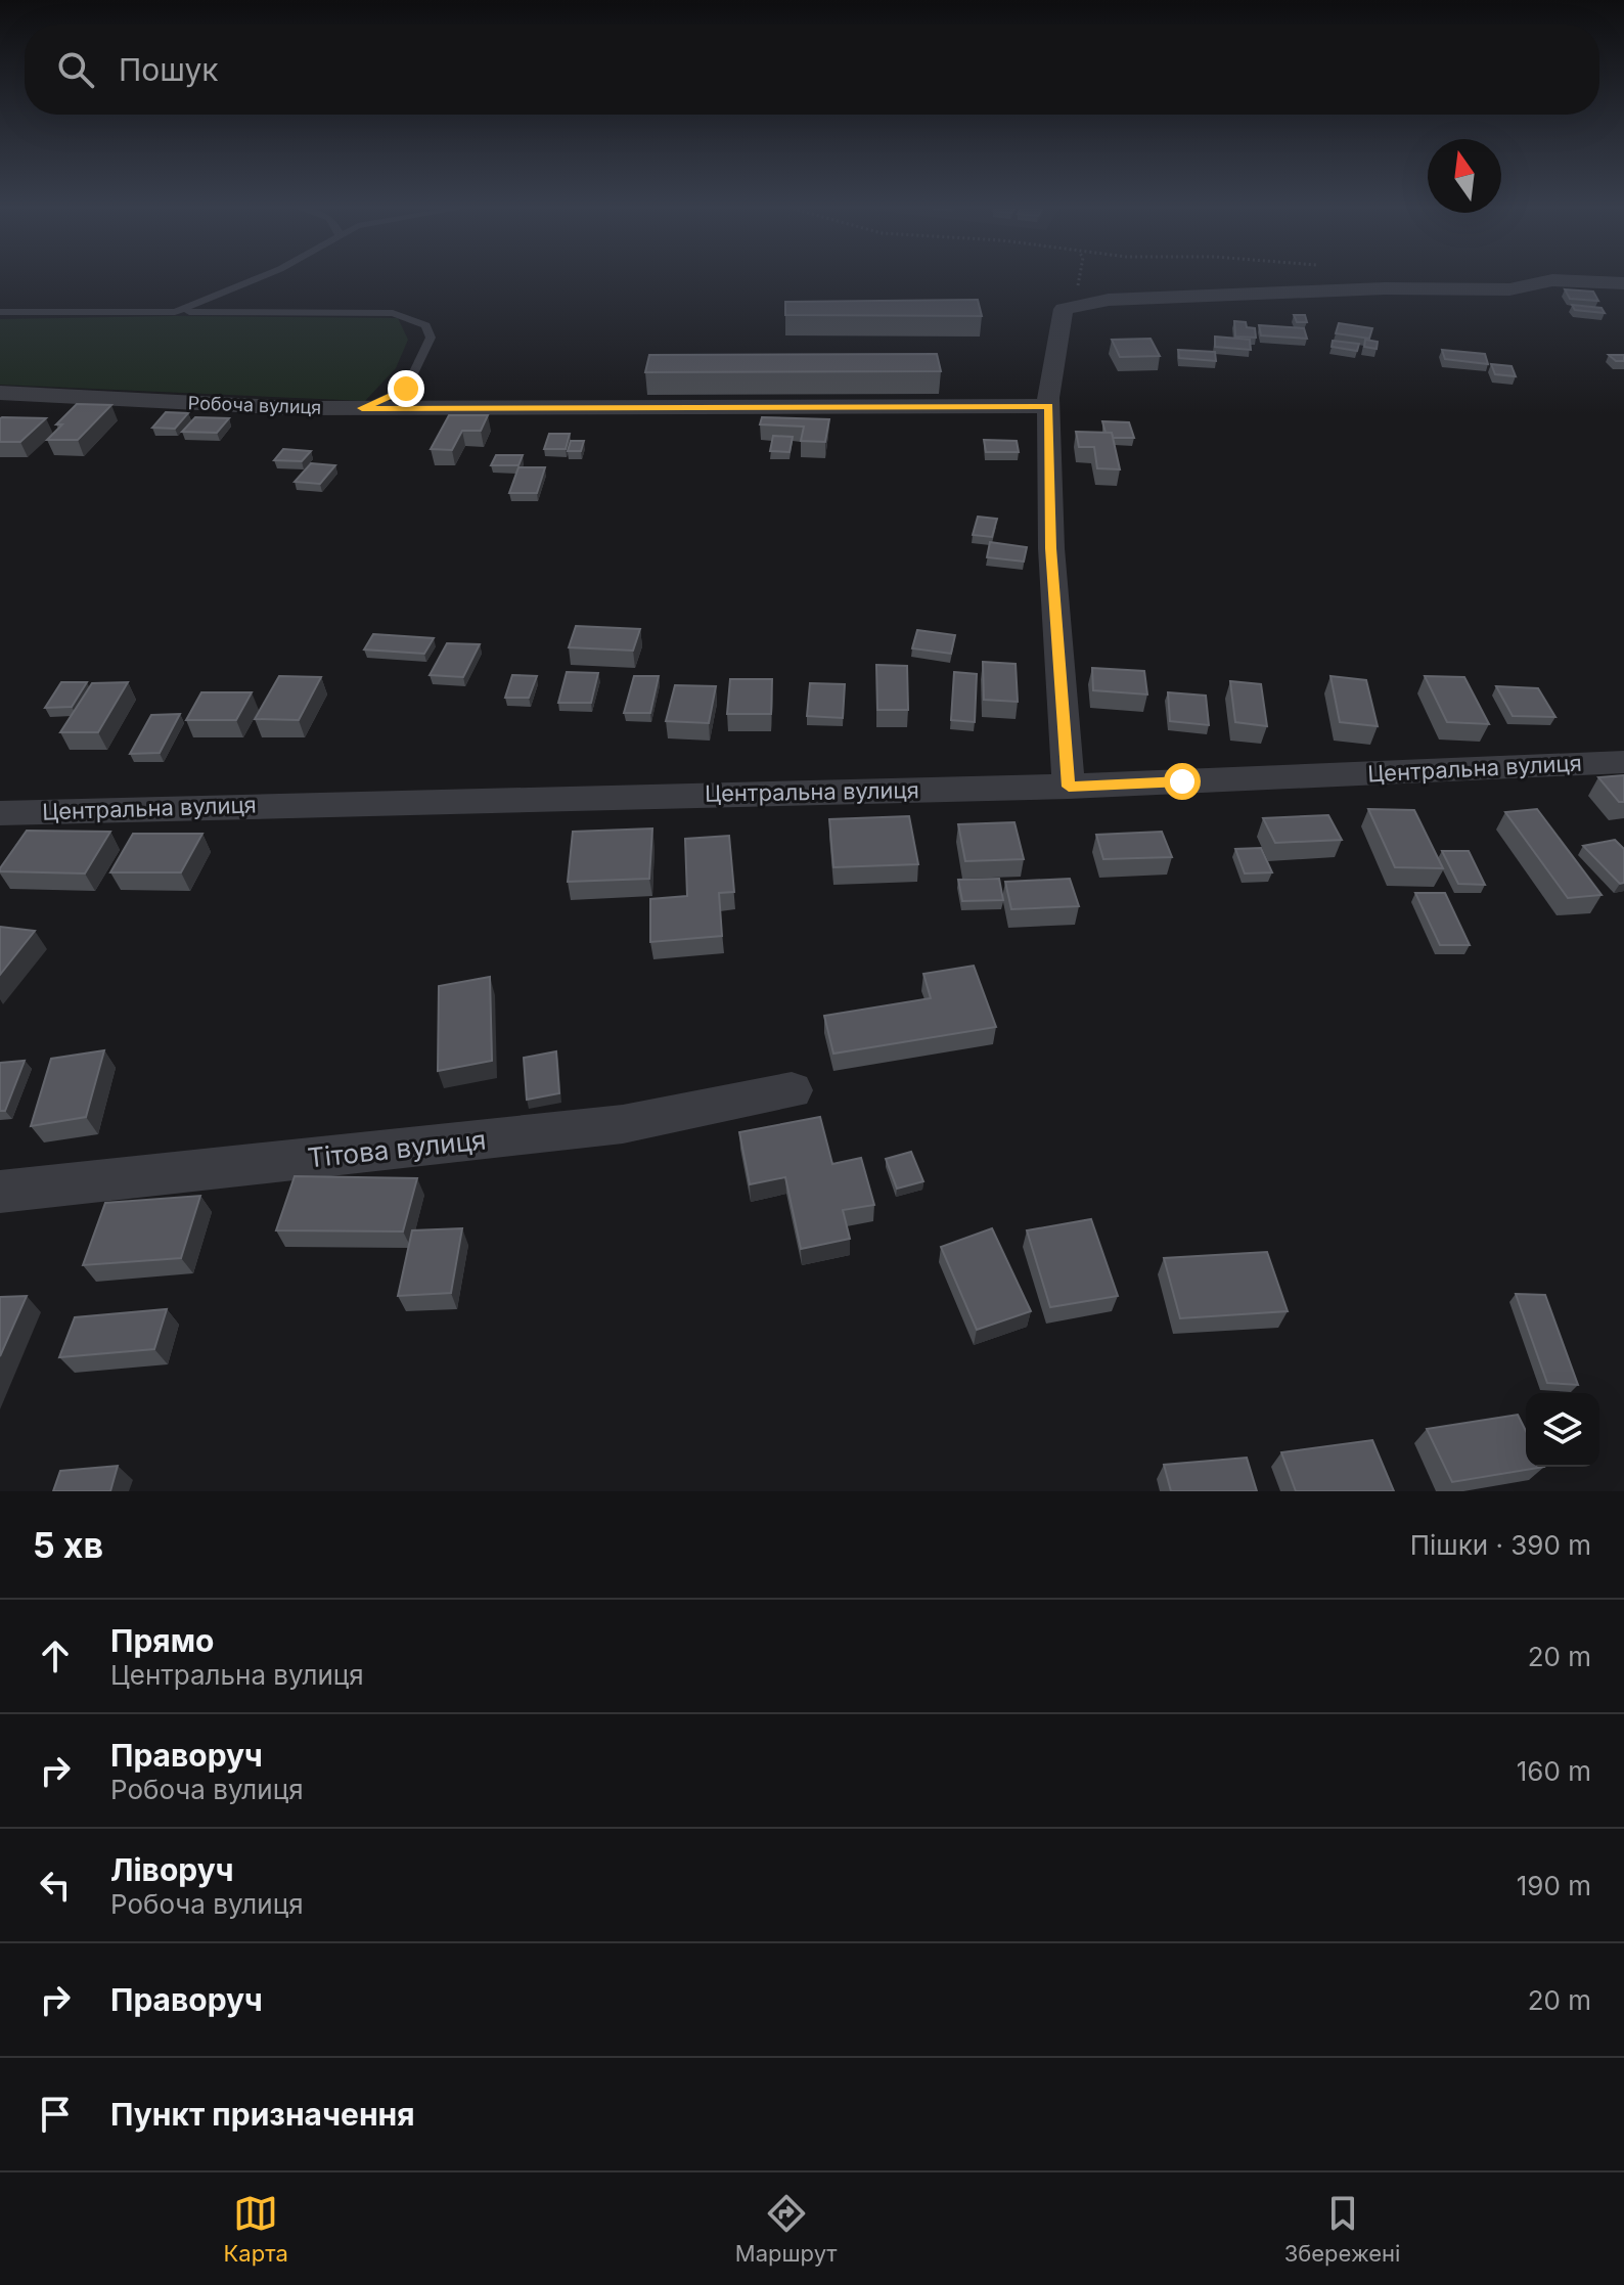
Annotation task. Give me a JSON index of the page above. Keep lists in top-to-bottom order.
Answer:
{
  "streets": {
    "street": ["Робоча вулиця", "Центральна вулиця", "Тітова вулиця"]
  },
  "north": "top",
  "page": {
    "search": "Пошук",
    "heading": ["5 хв", "Пішки · 390 m"],
    "list": [
      ["Прямо", "Центральна вулиця", "20 m"],
      ["Праворуч", "Робоча вулиця", "160 m"],
      ["Ліворуч", "Робоча вулиця", "190 m"],
      ["Праворуч", "20 m"],
      "Пункт призначення"
    ],
    "nav": ["Карта", "Маршрут", "Збережені"]
  }
}
